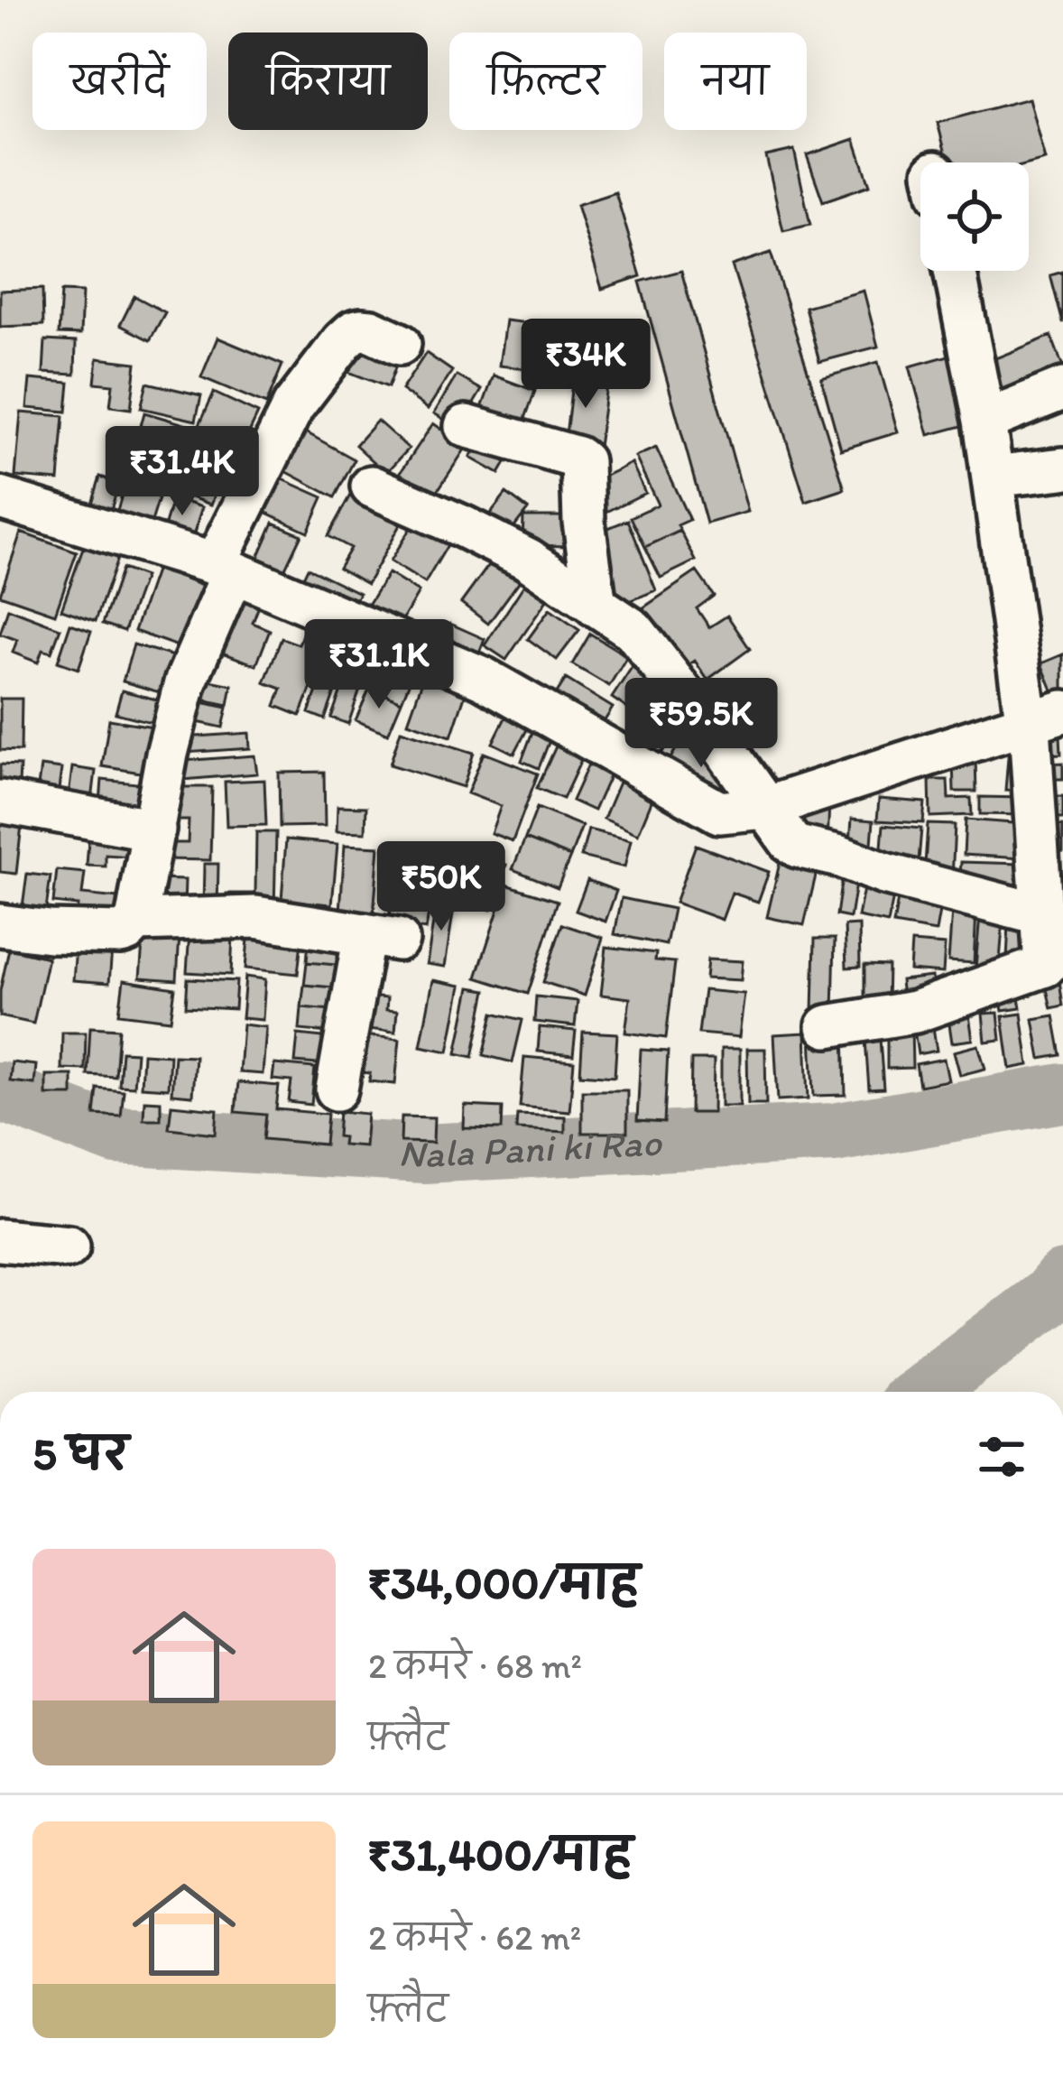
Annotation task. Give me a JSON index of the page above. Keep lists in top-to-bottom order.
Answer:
{
  "water": ["Nala Pani ki Rao"],
  "page": {
    "chip": [
      "खरीदें",
      "किराया",
      "फ़िल्टर",
      "नया"
    ],
    "price": [
      "₹34K",
      "₹31.4K",
      "₹31.1K",
      "₹59.5K",
      "₹50K"
    ],
    "heading": "5 घर",
    "list": [
      {
        "name": "₹34,000/माह",
        "note": "2 कमरे · 68 m² · फ़्लैट"
      },
      {
        "name": "₹31,400/माह",
        "note": "2 कमरे · 62 m² · फ़्लैट"
      }
    ]
  }
}
